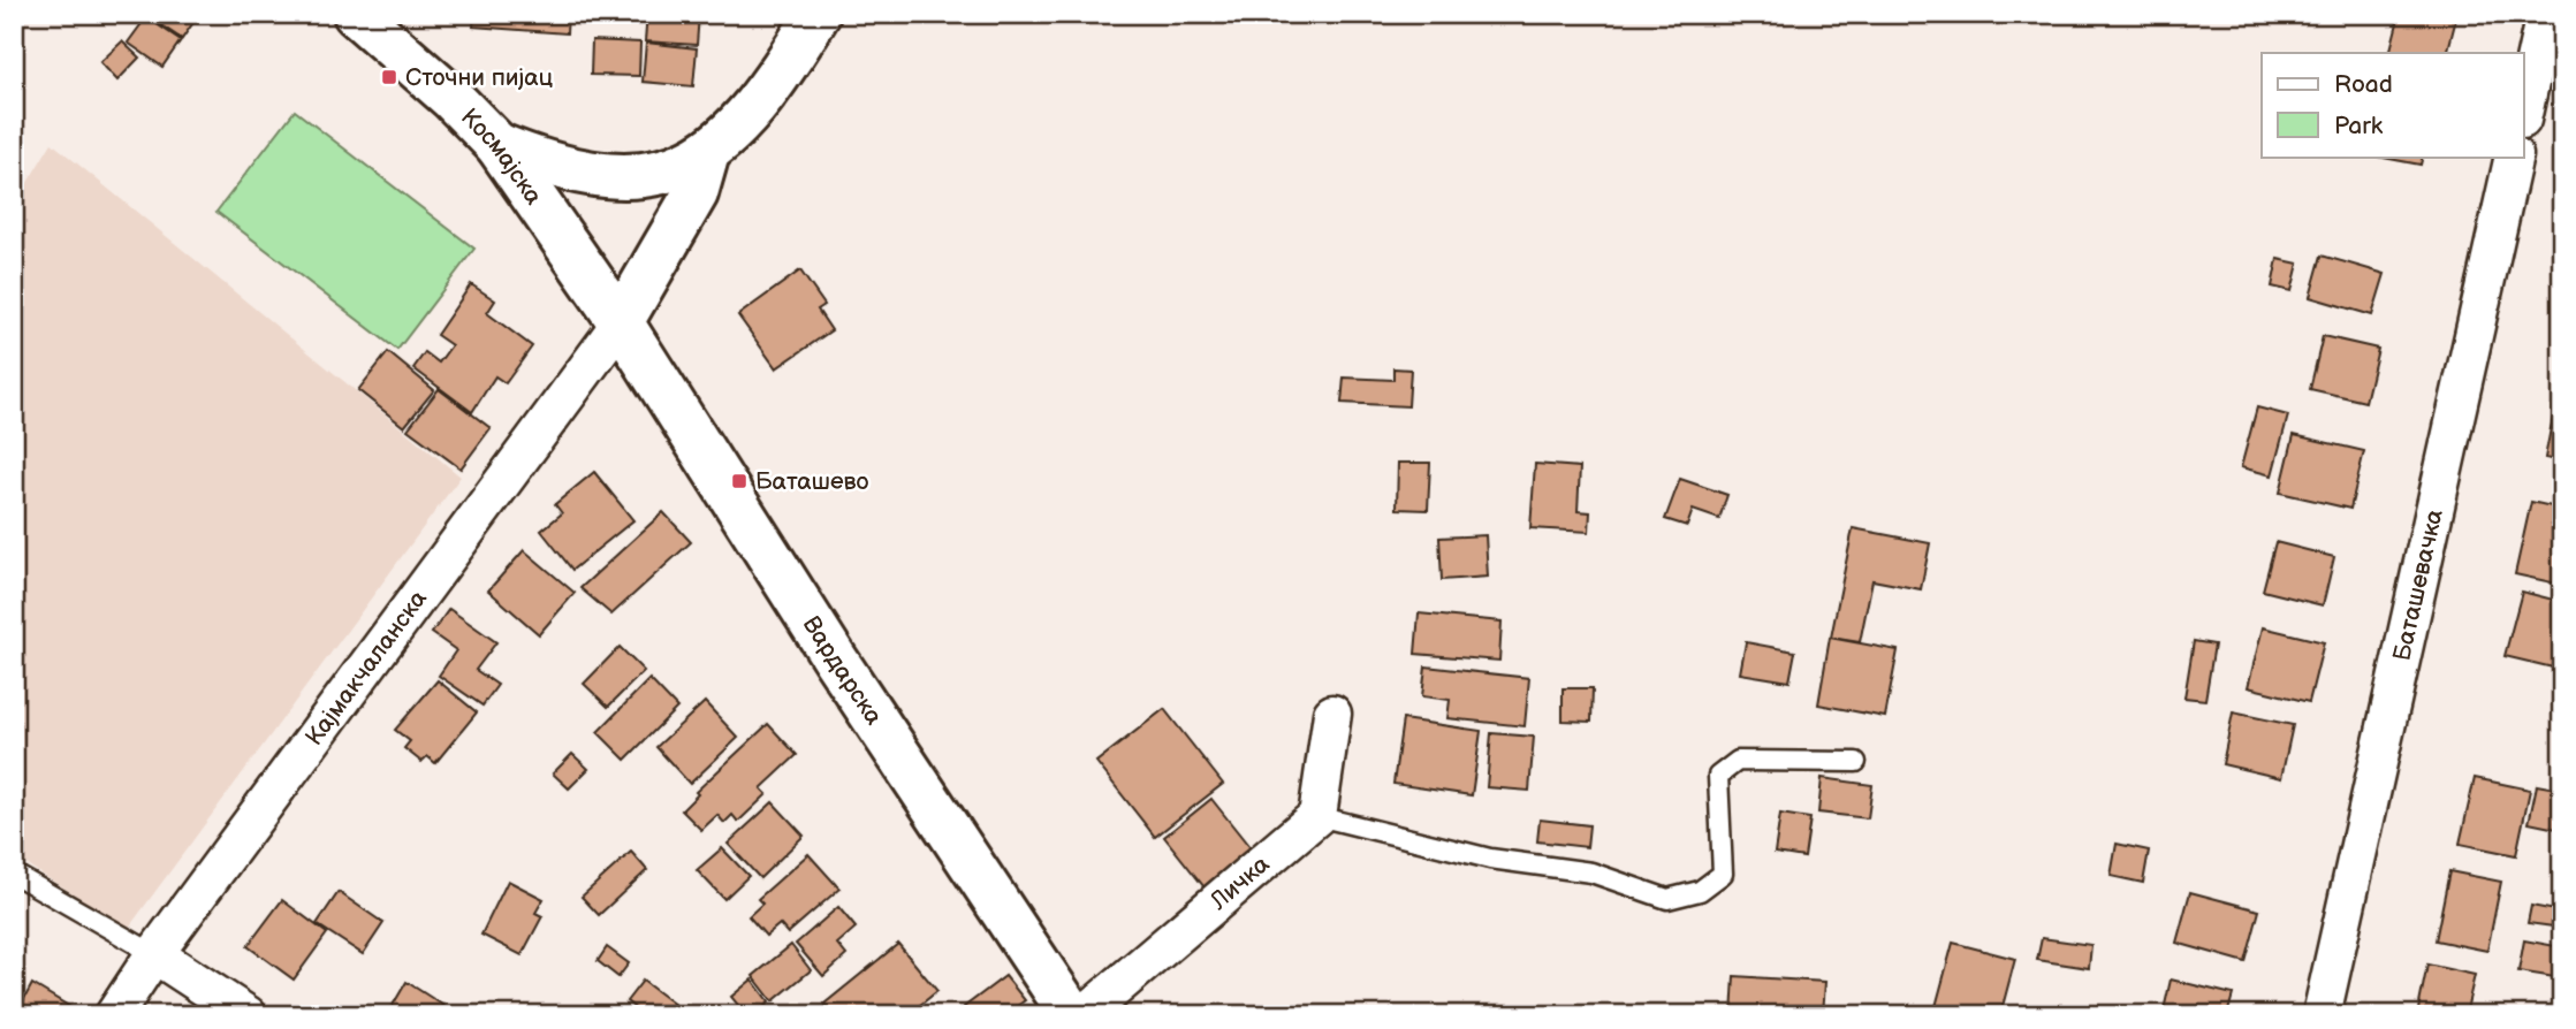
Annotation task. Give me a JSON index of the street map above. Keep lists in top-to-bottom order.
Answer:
{
  "streets": {
    "main road": ["Космајска", "Вардарска"],
    "street": ["Баташевачка", "Кајмакчаланска", "Личка"]
  },
  "crossings": [
    ["Космајска", "Кајмакчаланска"],
    ["Космајска", "Вардарска"],
    ["Кајмакчаланска", "Вардарска"]
  ],
  "places": {
    "transit": ["Сточни пијац", "Баташево"]
  },
  "legend": ["Road", "Park"]
}
